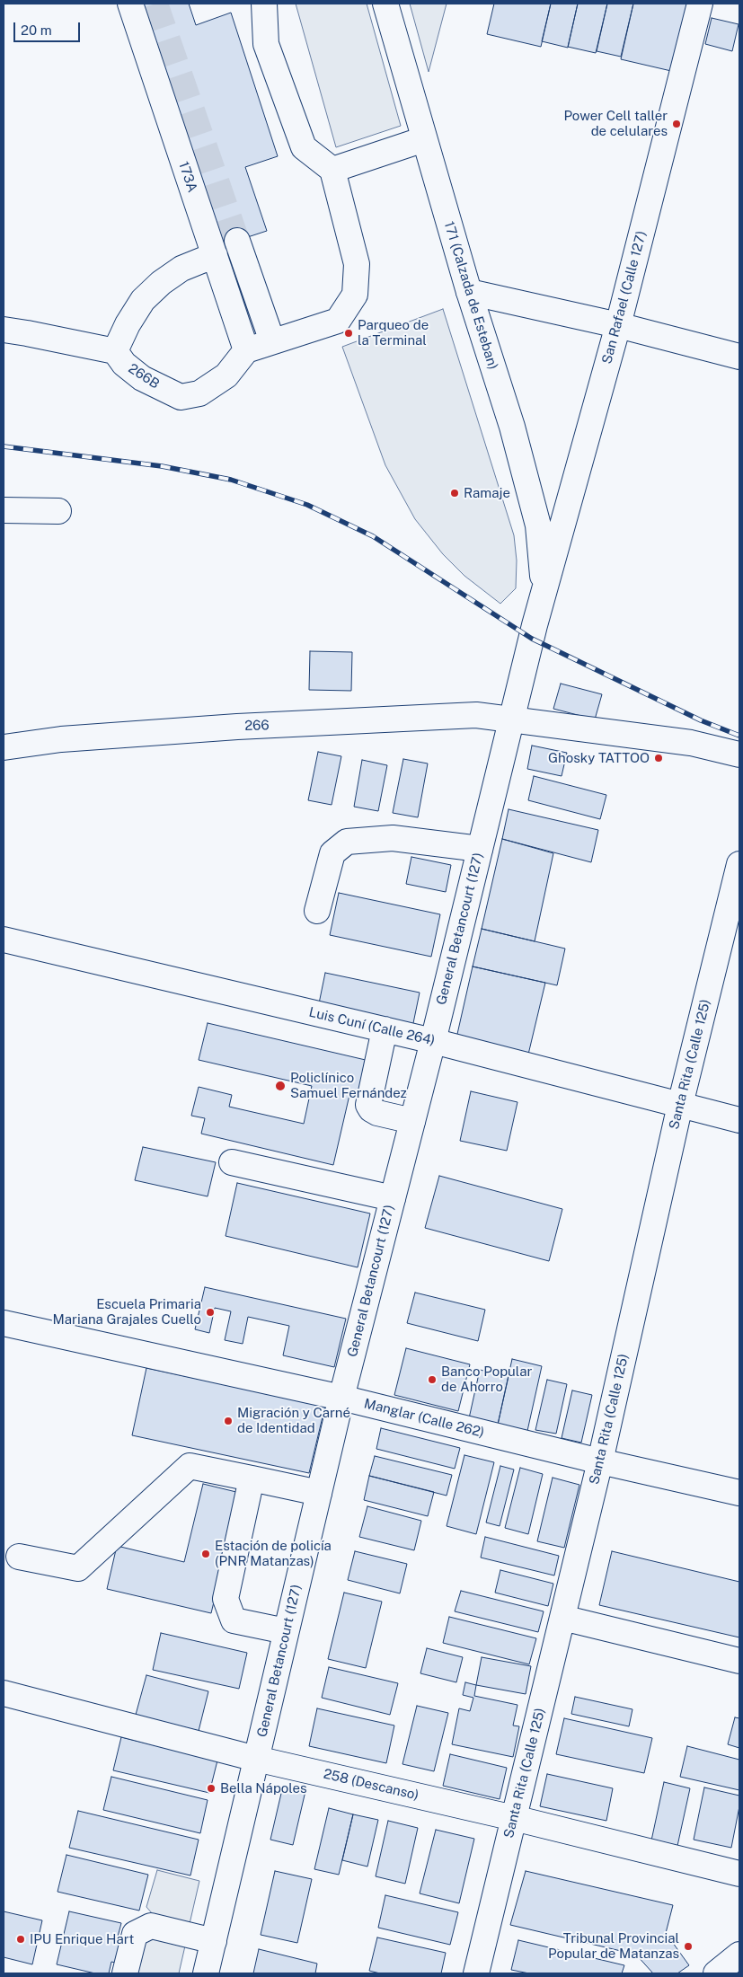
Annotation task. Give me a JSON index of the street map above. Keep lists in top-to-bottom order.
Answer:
{
  "streets": {
    "main road": [
      "173A",
      "171 (Calzada de Esteban)",
      "San Rafael (Calle 127)",
      "266B",
      "266",
      "General Betancourt (127)",
      "Luis Cuní (Calle 264)",
      "Santa Rita (Calle 125)",
      "Manglar (Calle 262)",
      "258 (Descanso)"
    ]
  },
  "crossings": [
    ["173A", "266B"],
    ["171 (Calzada de Esteban)", "San Rafael (Calle 127)"],
    ["171 (Calzada de Esteban)", "General Betancourt (127)"],
    ["San Rafael (Calle 127)", "General Betancourt (127)"],
    ["266", "General Betancourt (127)"],
    ["General Betancourt (127)", "Luis Cuní (Calle 264)"],
    ["General Betancourt (127)", "Manglar (Calle 262)"],
    ["General Betancourt (127)", "258 (Descanso)"],
    ["Luis Cuní (Calle 264)", "Santa Rita (Calle 125)"],
    ["Santa Rita (Calle 125)", "Manglar (Calle 262)"],
    ["Santa Rita (Calle 125)", "258 (Descanso)"]
  ],
  "places": [
    "Power Cell taller de celulares",
    "Parqueo de la Terminal",
    "Ramaje",
    "Ghosky TATTOO",
    "Policlínico Samuel Fernández",
    "Escuela Primaria Mariana Grajales Cuello",
    "Banco Popular de Ahorro",
    "Migración y Carné de Identidad",
    "Estación de policía (PNR Matanzas)",
    "Bella Nápoles",
    "IPU Enrique Hart",
    "Tribunal Provincial Popular de Matanzas"
  ],
  "scale_bar": "20 m"
}
